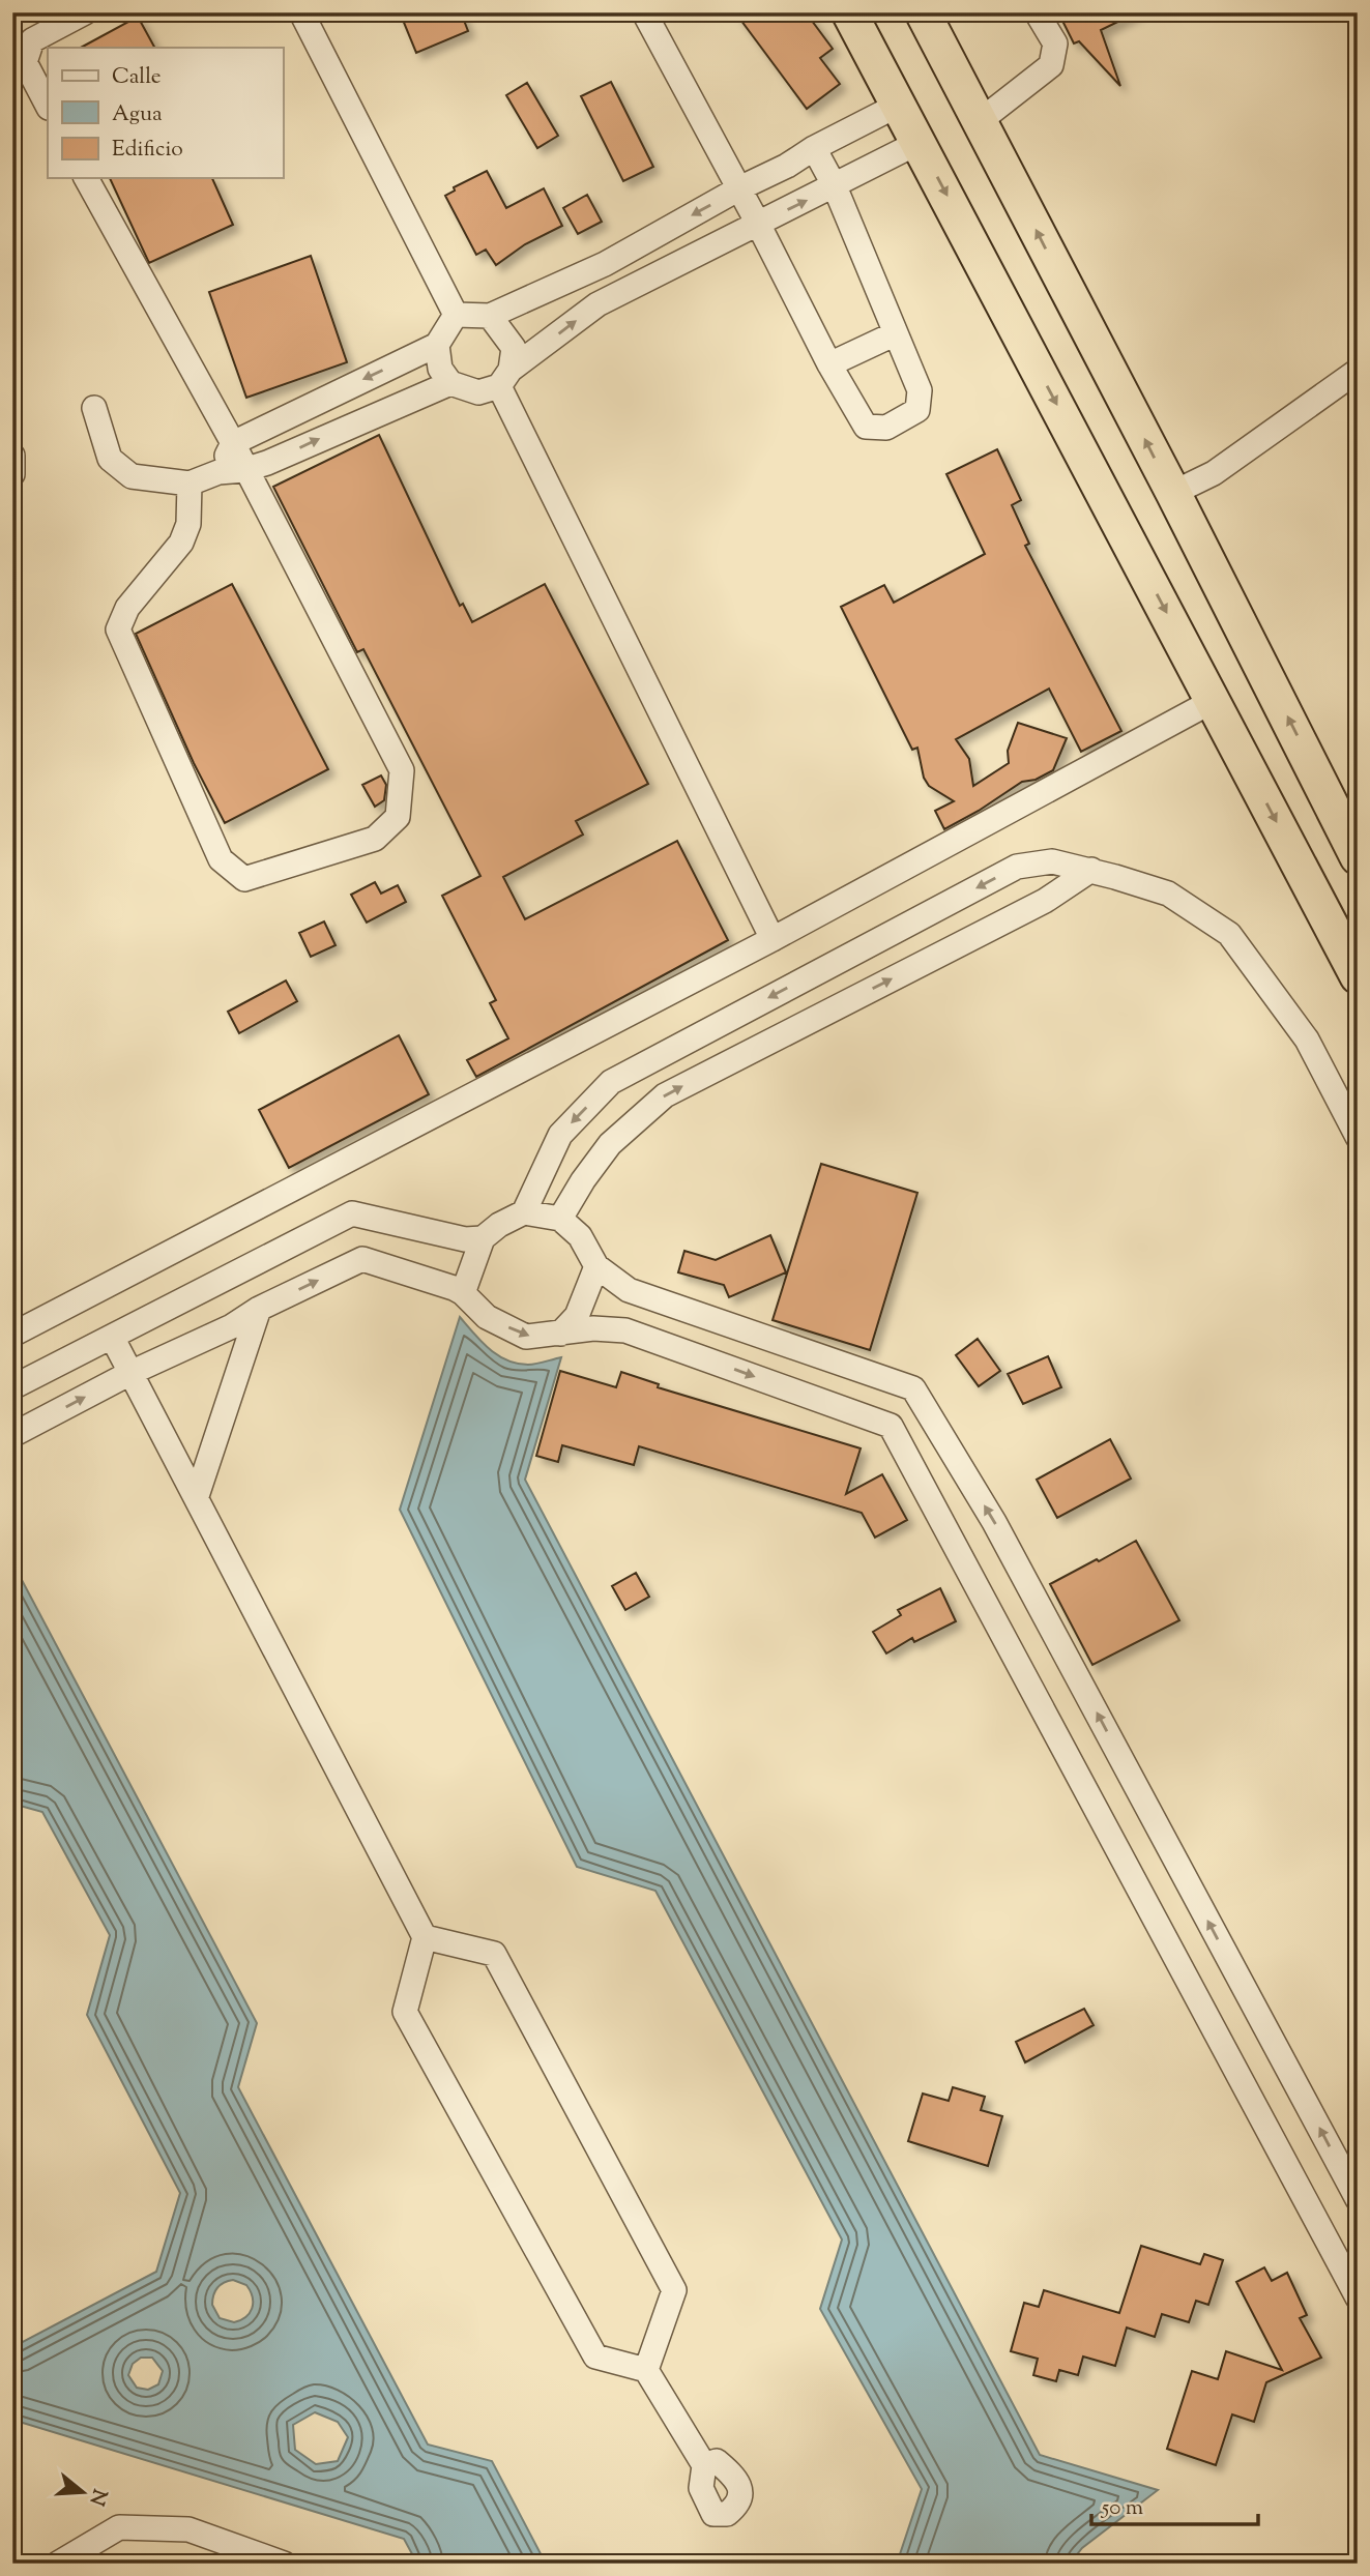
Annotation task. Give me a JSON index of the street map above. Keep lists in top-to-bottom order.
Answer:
{
  "legend": ["Calle", "Agua", "Edificio"],
  "scale_bar": "50 m",
  "north": "right"
}
